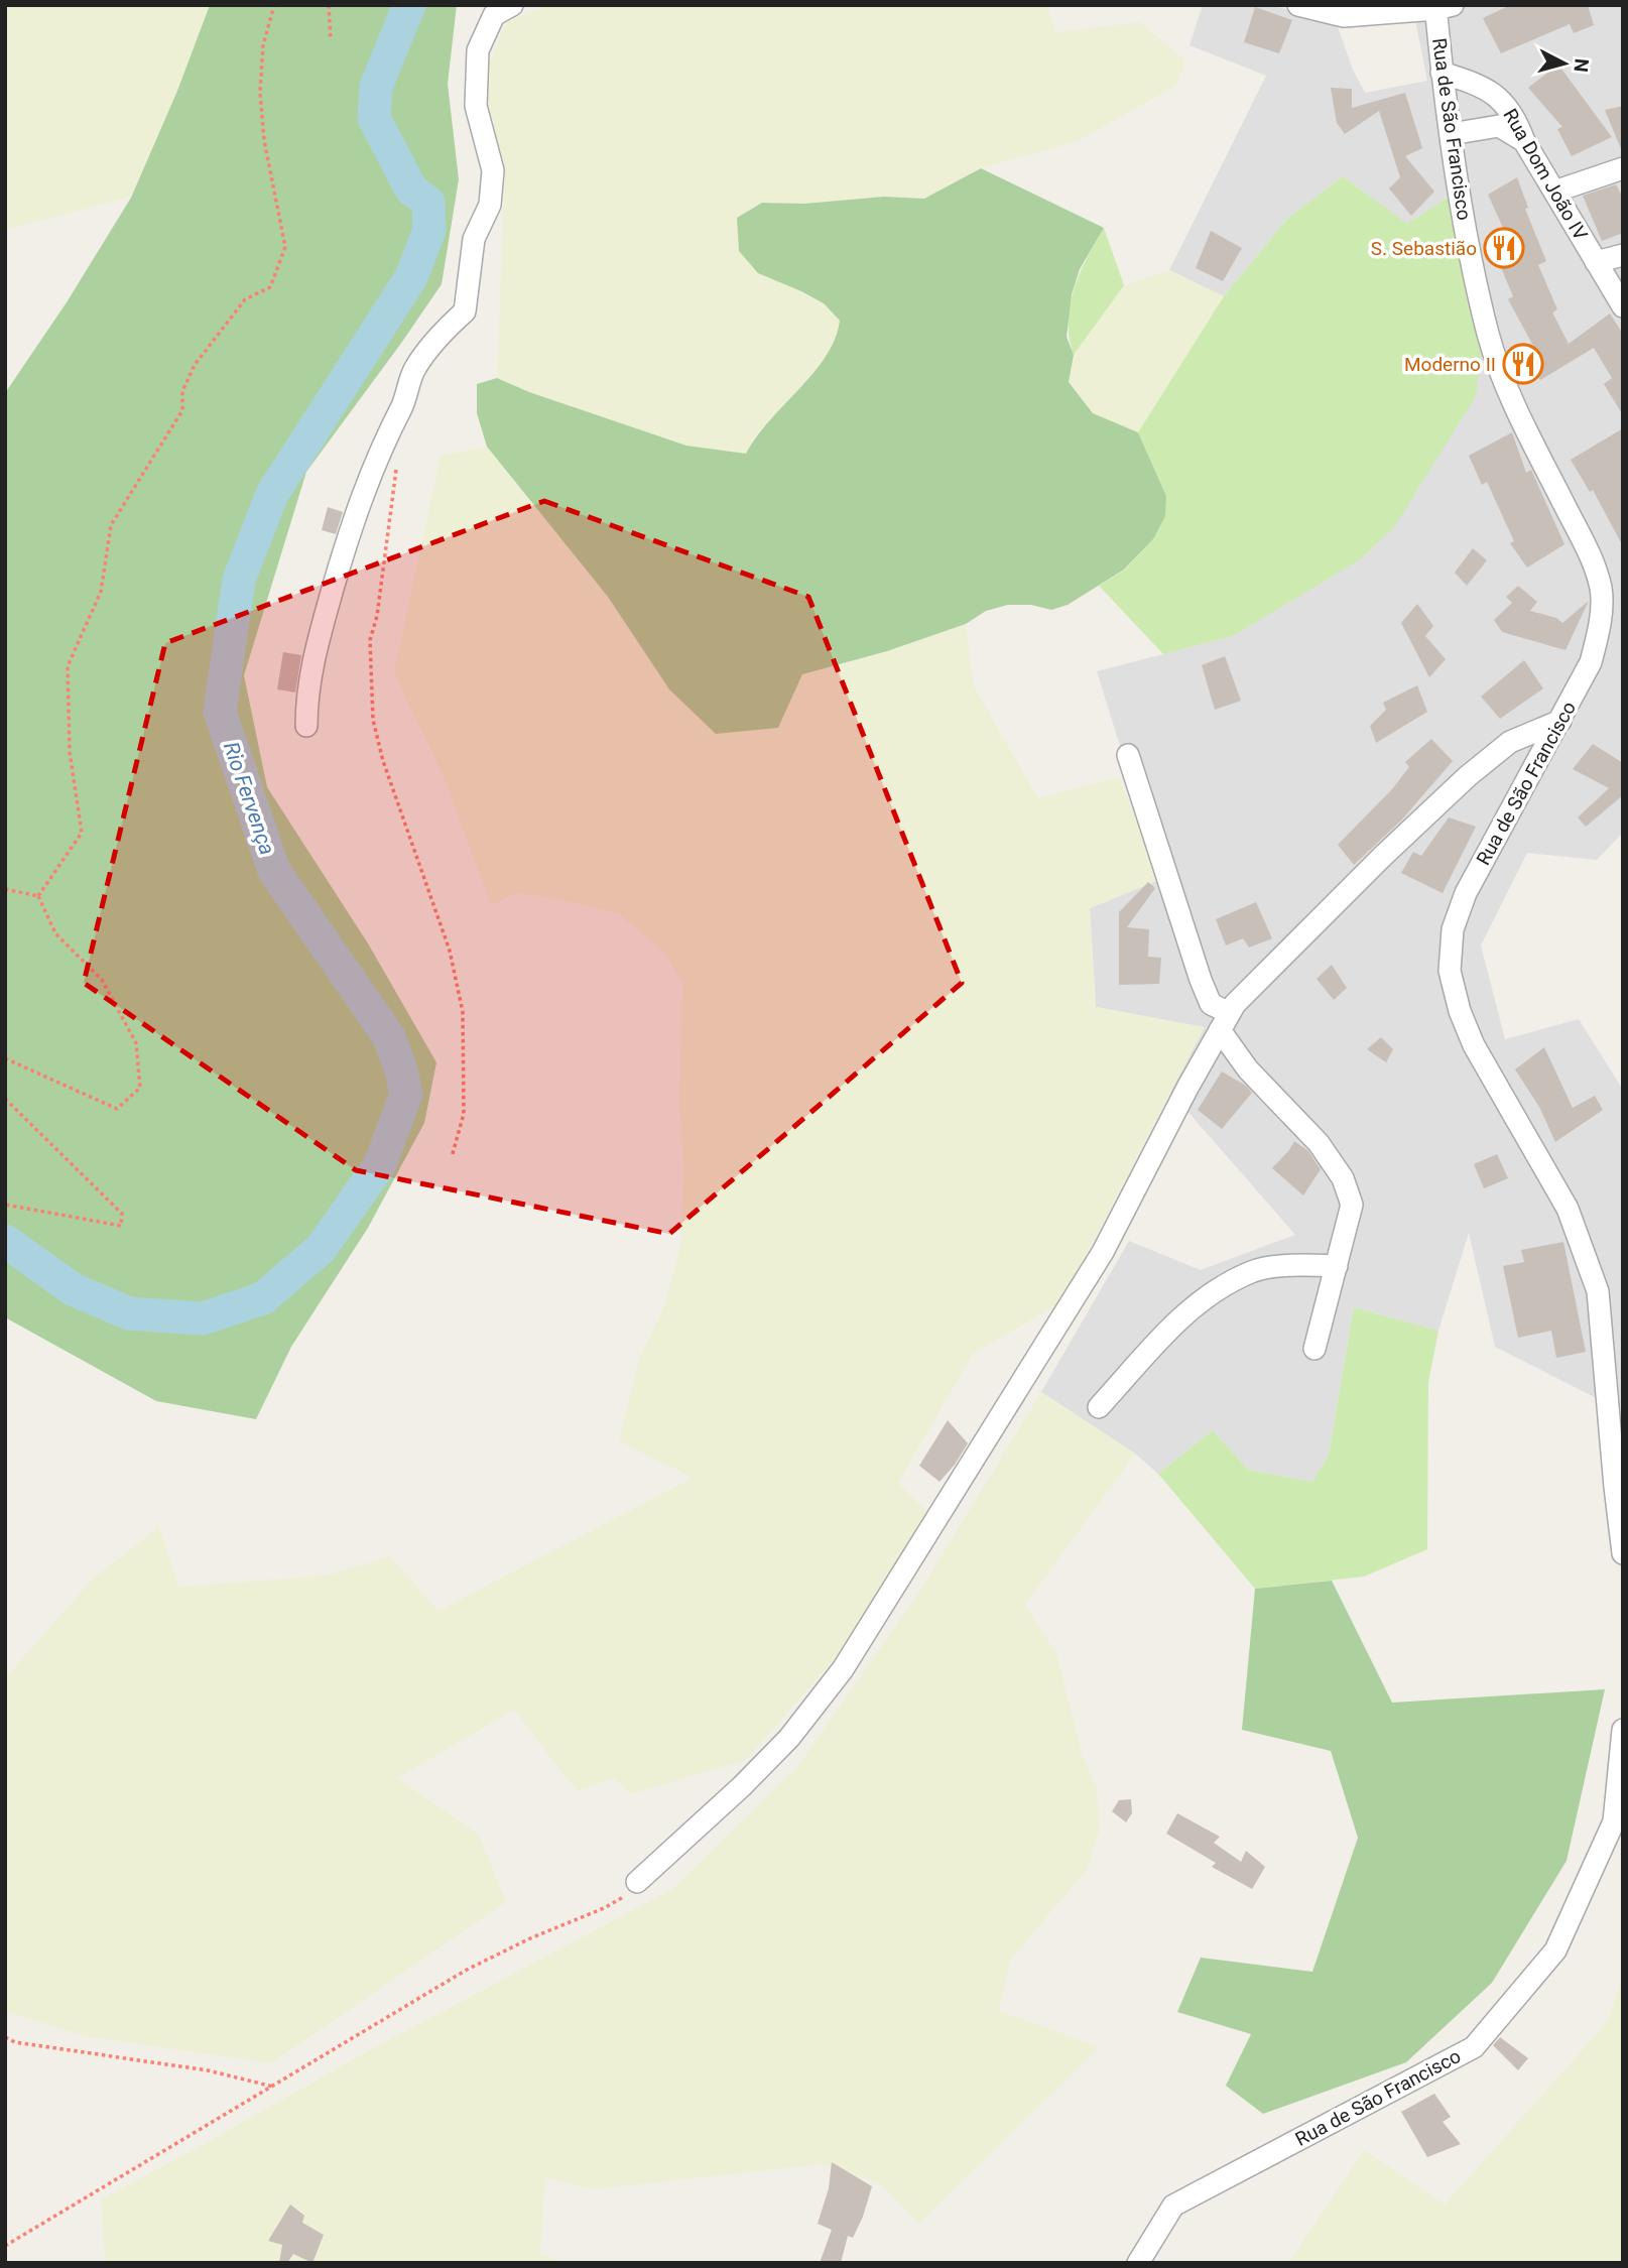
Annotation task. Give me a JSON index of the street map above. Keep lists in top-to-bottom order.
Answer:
{
  "streets": {
    "street": ["Rua de São Francisco", "Rua Dom João IV"]
  },
  "crossings": [
    ["Rua de São Francisco", "Rua Dom João IV"]
  ],
  "water": ["Rio Fervença"],
  "places": {
    "restaurant": ["S. Sebastião", "Moderno II"]
  },
  "north": "right"
}
